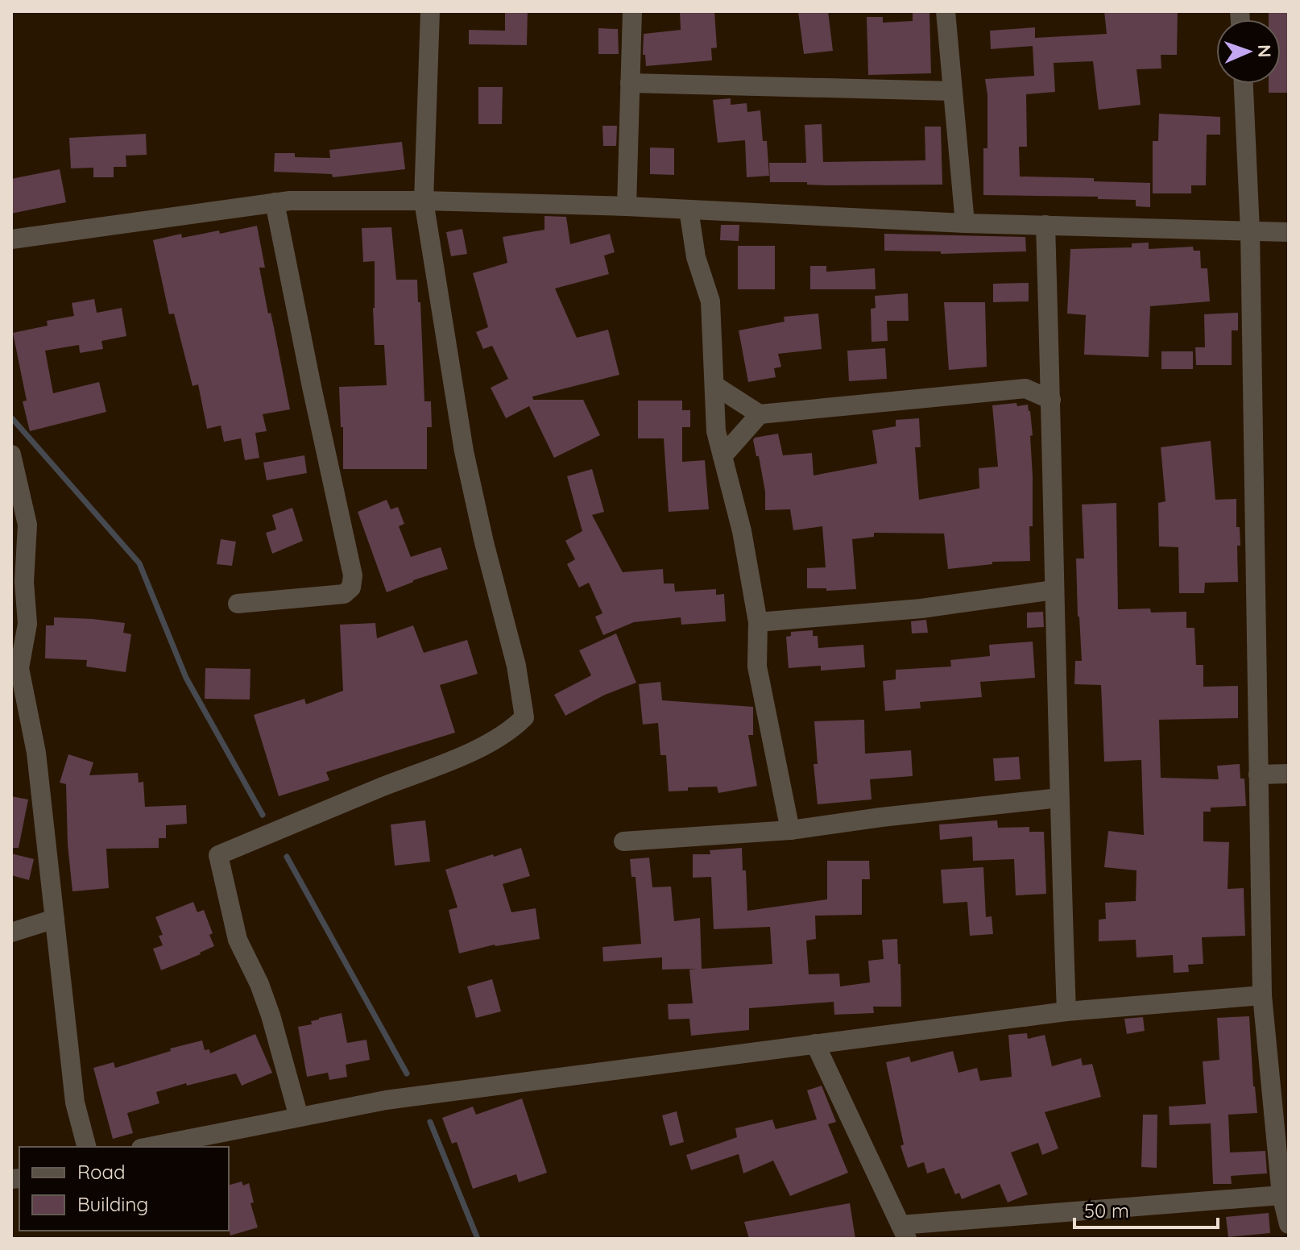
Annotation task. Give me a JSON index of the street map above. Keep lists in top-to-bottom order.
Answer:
{
  "legend": ["Road", "Building"],
  "scale_bar": "50 m",
  "north": "right"
}
